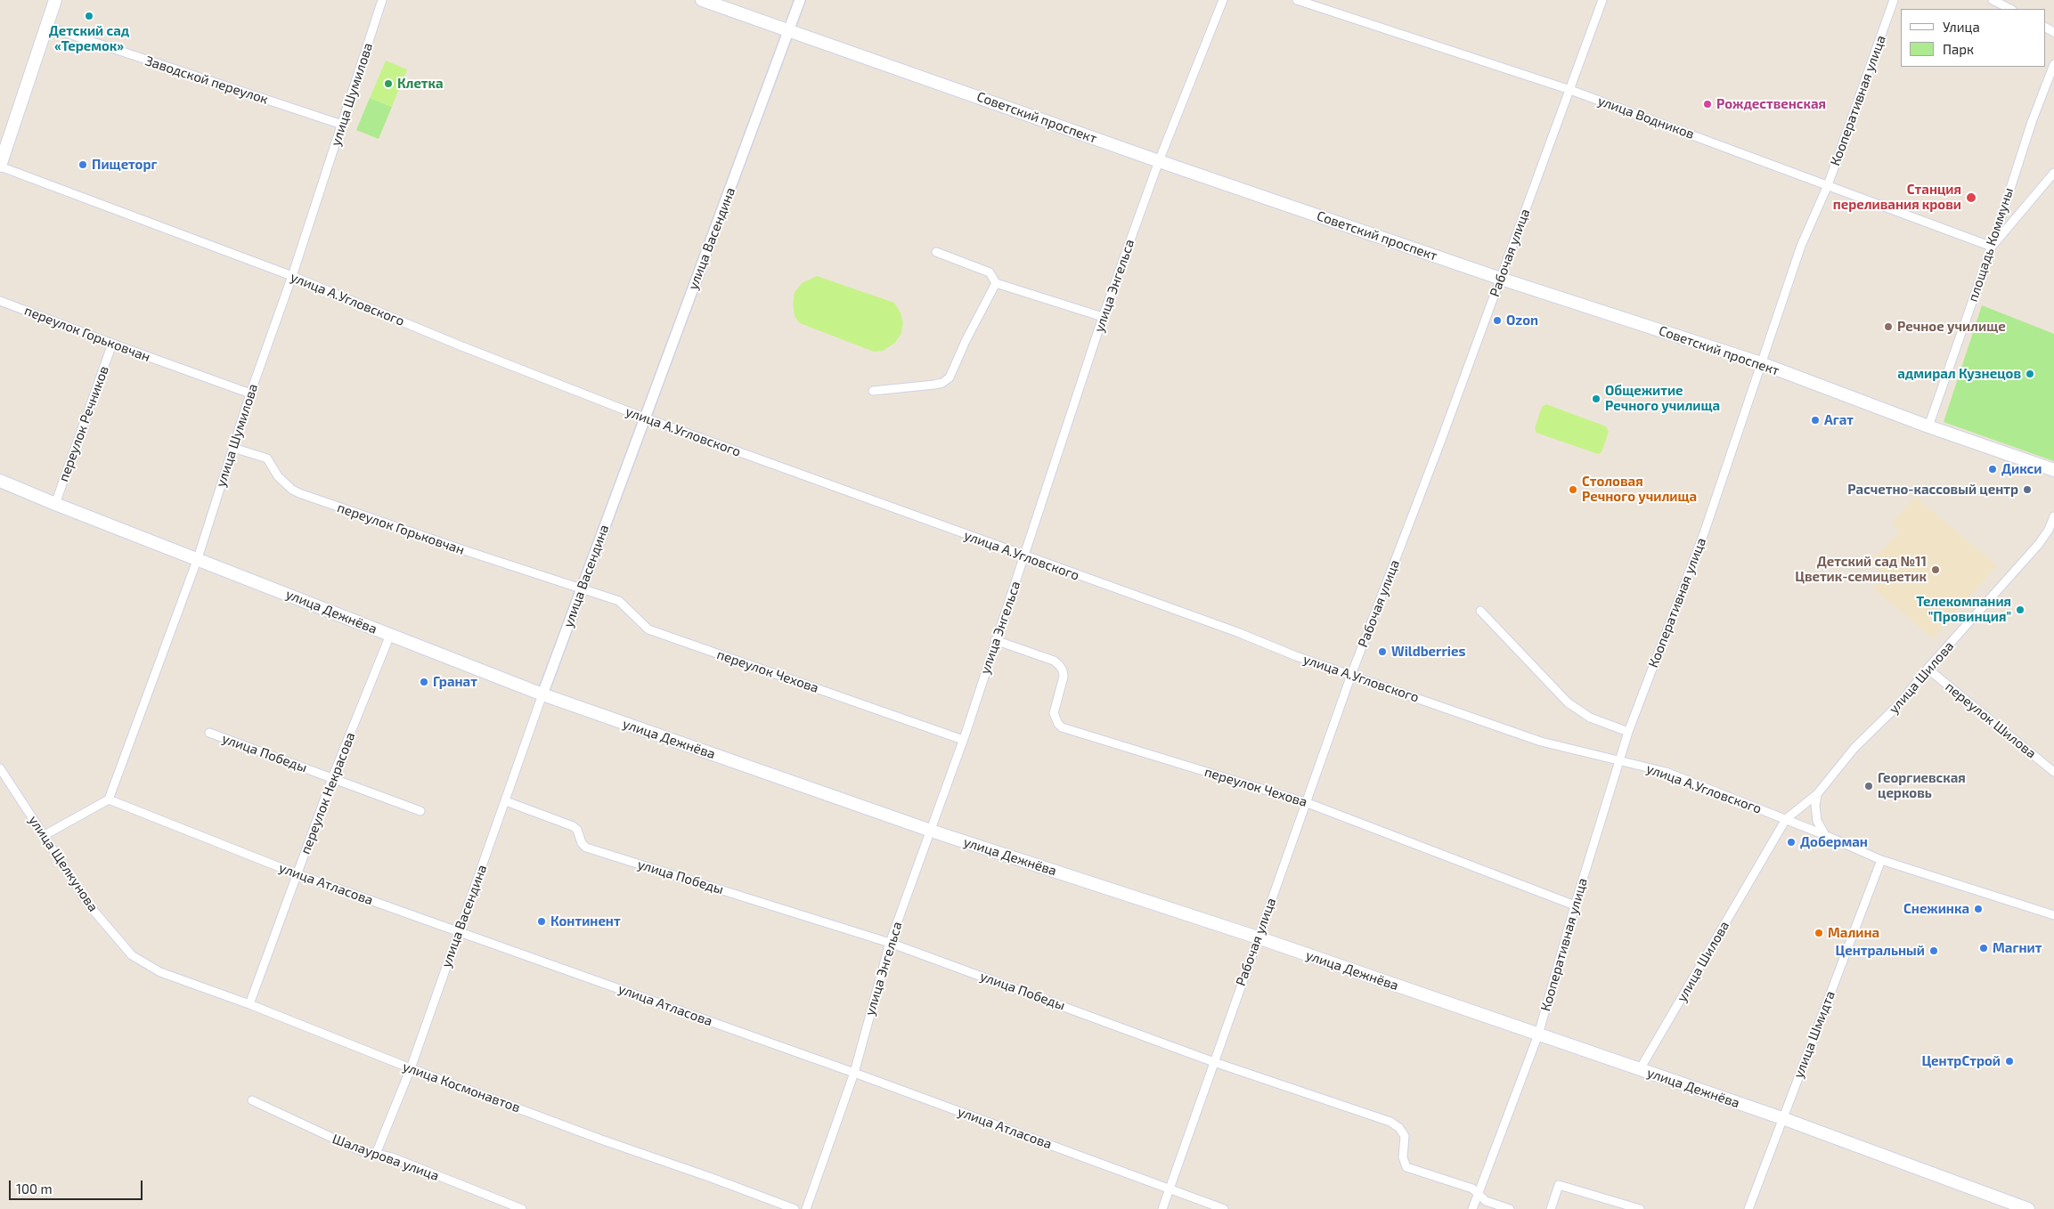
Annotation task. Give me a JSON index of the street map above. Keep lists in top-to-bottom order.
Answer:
{
  "streets": {
    "main road": ["Советский проспект", "улица Дежнёва"],
    "street": [
      "Заводской переулок",
      "улица Шумилова",
      "Кооперативная улица",
      "улица Водников",
      "улица Васендина",
      "площадь Коммуны",
      "Рабочая улица",
      "улица Энгельса",
      "улица А.Угловского",
      "переулок Горьковчан",
      "переулок Речников",
      "переулок Чехова",
      "улица Шилова",
      "переулок Шилова",
      "улица Победы",
      "переулок Некрасова",
      "улица Щелкунова",
      "улица Атласова",
      "улица Шмидта",
      "улица Космонавтов",
      "Шалаурова улица"
    ]
  },
  "crossings": [
    ["Заводской переулок", "улица Шумилова"],
    ["улица Шумилова", "улица А.Угловского"],
    ["улица Шумилова", "переулок Горьковчан"],
    ["улица Шумилова", "улица Дежнёва"],
    ["улица Шумилова", "улица Атласова"],
    ["Кооперативная улица", "Советский проспект"],
    ["Кооперативная улица", "улица Водников"],
    ["Кооперативная улица", "улица А.Угловского"],
    ["Кооперативная улица", "улица Дежнёва"],
    ["Кооперативная улица", "переулок Чехова"],
    ["Кооперативная улица", "улица Победы"],
    ["Советский проспект", "улица Васендина"],
    ["Советский проспект", "площадь Коммуны"],
    ["Советский проспект", "Рабочая улица"],
    ["Советский проспект", "улица Энгельса"],
    ["улица Водников", "площадь Коммуны"],
    ["улица Водников", "Рабочая улица"],
    ["улица Васендина", "улица А.Угловского"],
    ["улица Васендина", "переулок Горьковчан"],
    ["улица Васендина", "улица Дежнёва"],
    ["улица Васендина", "переулок Чехова"],
    ["улица Васендина", "улица Победы"],
    ["улица Васендина", "улица Атласова"],
    ["улица Васендина", "улица Космонавтов"],
    ["улица Васендина", "Шалаурова улица"],
    ["Рабочая улица", "улица А.Угловского"],
    ["Рабочая улица", "улица Дежнёва"],
    ["Рабочая улица", "переулок Чехова"],
    ["Рабочая улица", "улица Победы"],
    ["Рабочая улица", "улица Атласова"],
    ["улица Энгельса", "улица А.Угловского"],
    ["улица Энгельса", "улица Дежнёва"],
    ["улица Энгельса", "переулок Чехова"],
    ["улица Энгельса", "улица Победы"],
    ["улица Энгельса", "улица Атласова"],
    ["улица А.Угловского", "улица Шилова"],
    ["улица А.Угловского", "улица Шмидта"],
    ["переулок Горьковчан", "переулок Речников"],
    ["переулок Горьковчан", "переулок Чехова"],
    ["переулок Речников", "улица Дежнёва"],
    ["улица Дежнёва", "улица Шилова"],
    ["улица Дежнёва", "переулок Некрасова"],
    ["улица Дежнёва", "улица Шмидта"],
    ["улица Шилова", "переулок Шилова"],
    ["улица Победы", "переулок Некрасова"],
    ["переулок Некрасова", "улица Атласова"],
    ["переулок Некрасова", "улица Космонавтов"],
    ["улица Щелкунова", "улица Космонавтов"]
  ],
  "places": [
    "Детский сад «Теремок»",
    "Клетка",
    "Рождественская",
    "Пищеторг",
    "Станция переливания крови",
    "Ozon",
    "Речное училище",
    "адмирал Кузнецов",
    "Общежитие Речного училища",
    "Агат",
    "Дикси",
    "Столовая Речного училища",
    "Расчетно-кассовый центр",
    "Детский сад №11 Цветик-семицветик",
    "Телекомпания \"Провинция\"",
    "Wildberries",
    "Гранат",
    "Георгиевская церковь",
    "Доберман",
    "Снежинка",
    "Континент",
    "Малина",
    "Магнит",
    "Центральный",
    "ЦентрСтрой"
  ],
  "legend": ["Улица", "Парк"],
  "scale_bar": "100 m"
}
